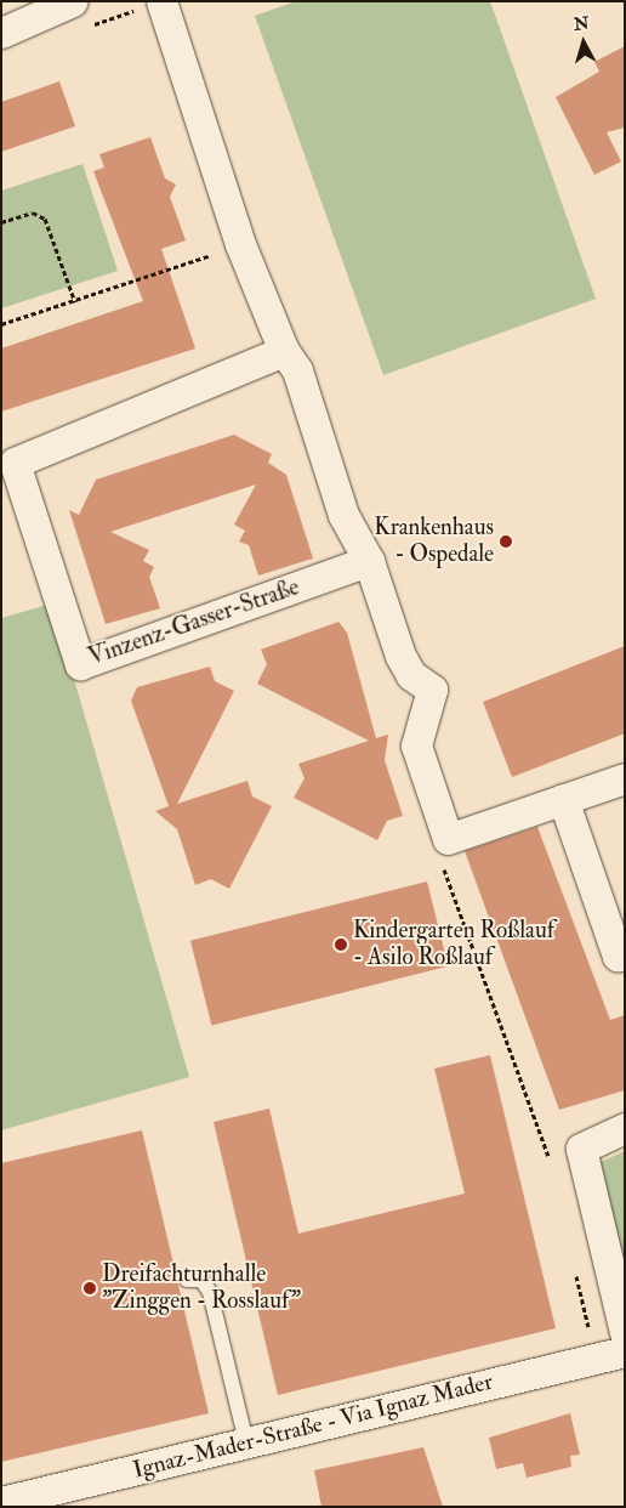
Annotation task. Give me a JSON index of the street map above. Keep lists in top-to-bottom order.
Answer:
{
  "streets": {
    "street": ["Vinzenz-Gasser-Straße", "Ignaz-Mader-Straße - Via Ignaz Mader"]
  },
  "places": ["Krankenhaus - Ospedale", "Kindergarten Roßlauf - Asilo Roßlauf", "Dreifachturnhalle \"Zinggen - Rosslauf\""],
  "north": "top"
}
